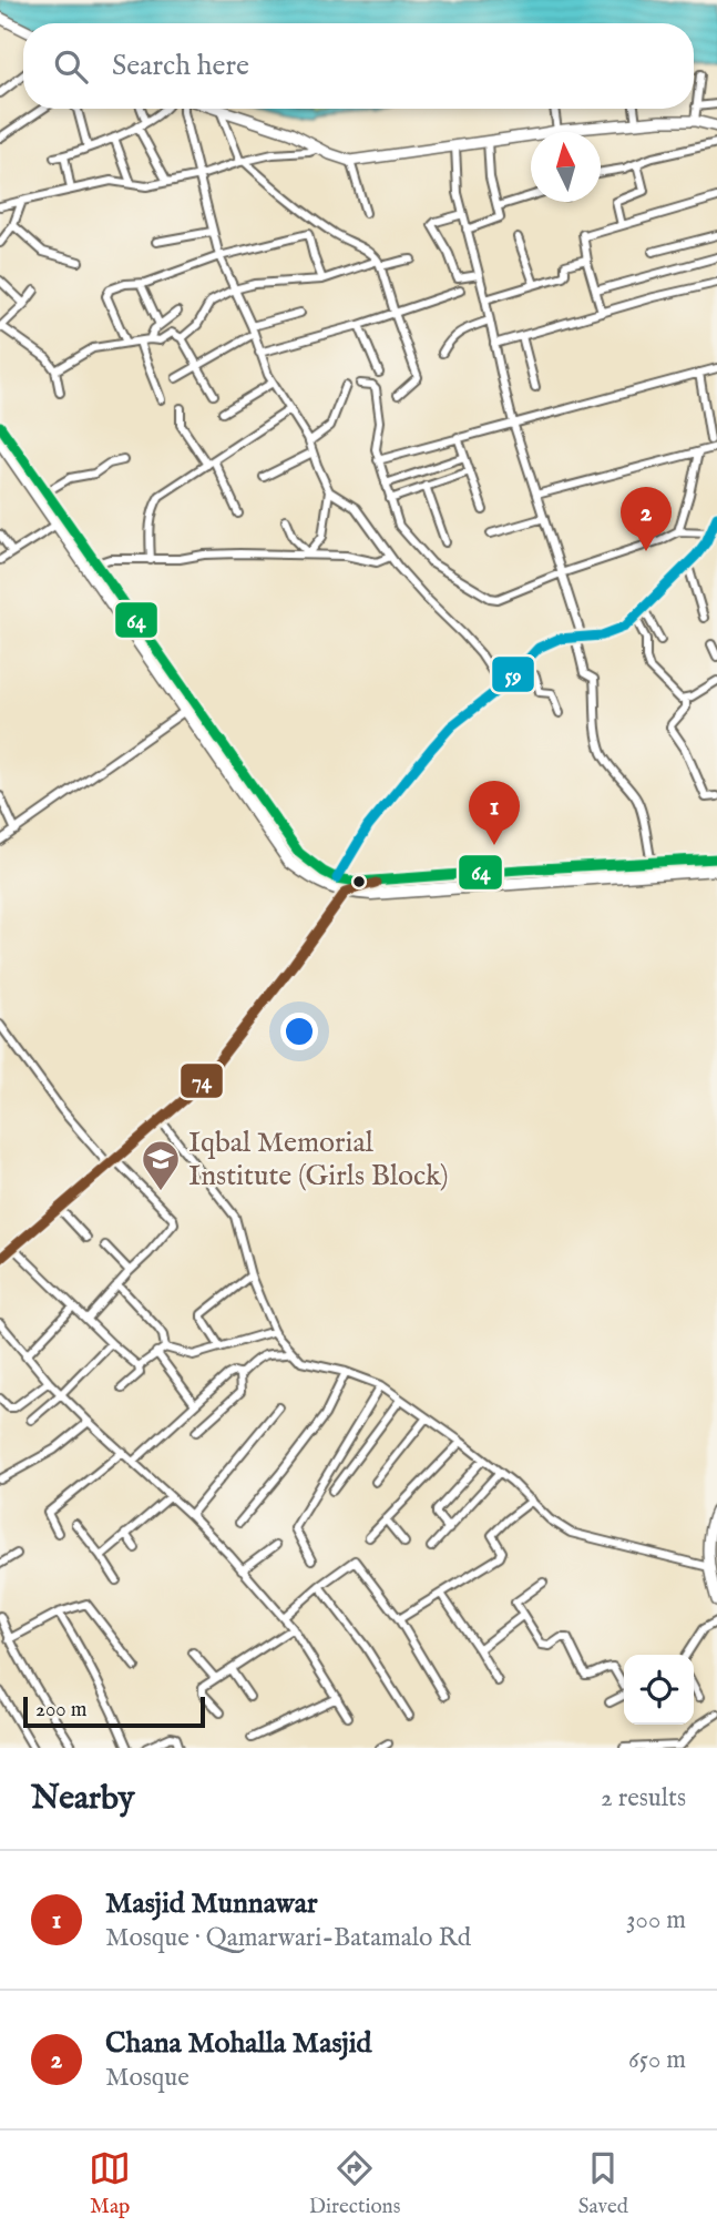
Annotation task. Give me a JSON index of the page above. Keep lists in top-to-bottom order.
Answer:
{
  "places": {
    "school or university": ["Iqbal Memorial Institute (Girls Block)"]
  },
  "lines": ["transit line 64", "transit line 59", "transit line 74"],
  "scale_bar": "200 m",
  "north": "top",
  "page": {
    "search": "Search here",
    "pins": ["2", "1"],
    "scale": "200 m",
    "heading": ["Nearby", "2 results"],
    "list": [
      {
        "mark": "1",
        "name": "Masjid Munnawar",
        "note": "Mosque · Qamarwari-Batamalo Rd",
        "value": "300 m"
      },
      {
        "mark": "2",
        "name": "Chana Mohalla Masjid",
        "note": "Mosque",
        "value": "650 m"
      }
    ],
    "nav": ["Map", "Directions", "Saved"]
  }
}
